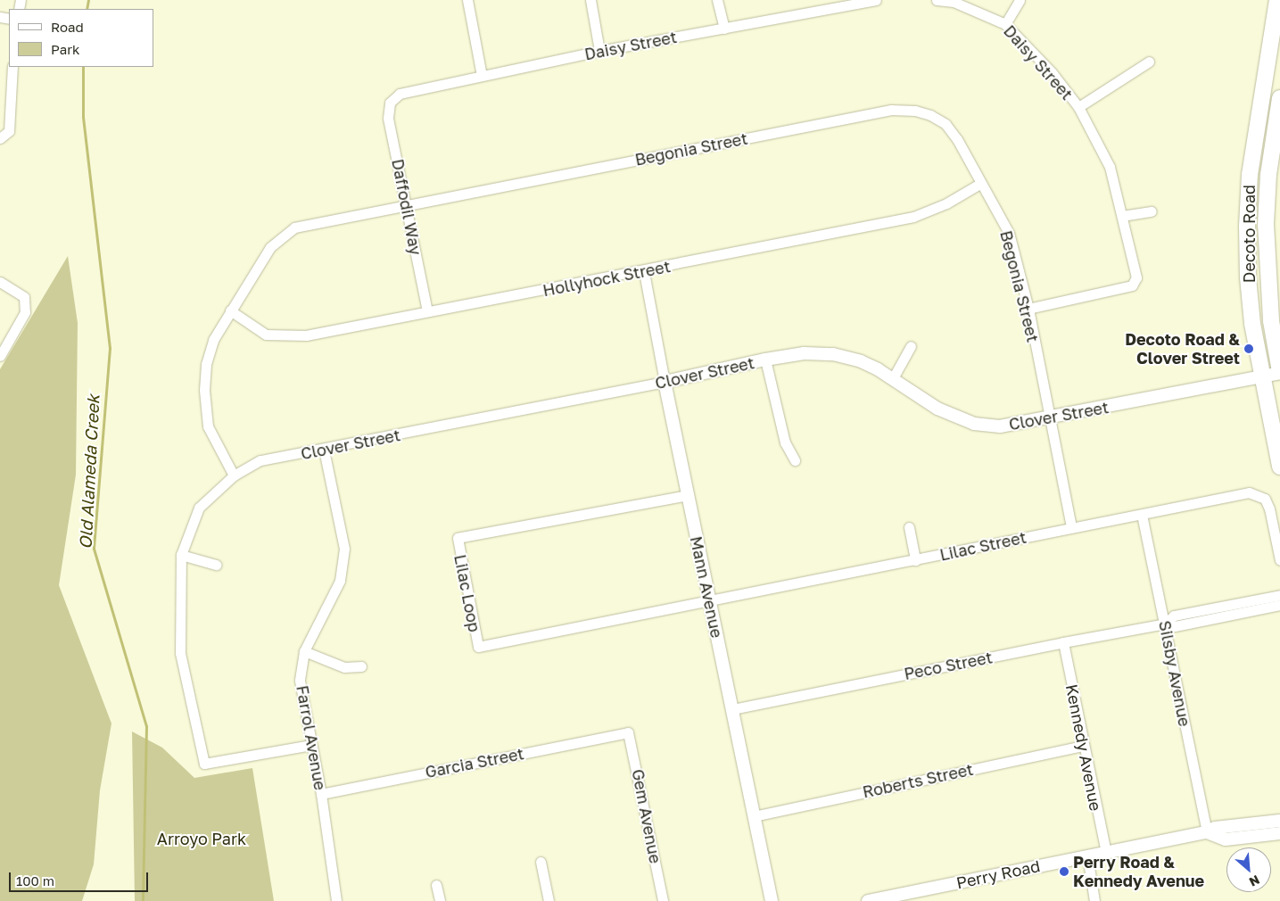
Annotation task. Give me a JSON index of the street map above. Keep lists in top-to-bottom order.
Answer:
{
  "streets": {
    "main road": ["Decoto Road"],
    "street": [
      "Daisy Street",
      "Begonia Street",
      "Daffodil Way",
      "Hollyhock Street",
      "Clover Street",
      "Lilac Street",
      "Mann Avenue",
      "Lilac Loop",
      "Peco Street",
      "Silsby Avenue",
      "Farrol Avenue",
      "Kennedy Avenue",
      "Garcia Street",
      "Roberts Street",
      "Gem Avenue",
      "Perry Road"
    ]
  },
  "crossings": [
    ["Daisy Street", "Begonia Street"],
    ["Daisy Street", "Daffodil Way"],
    ["Begonia Street", "Daffodil Way"],
    ["Begonia Street", "Hollyhock Street"],
    ["Begonia Street", "Clover Street"],
    ["Begonia Street", "Lilac Street"],
    ["Daffodil Way", "Hollyhock Street"],
    ["Decoto Road", "Clover Street"],
    ["Hollyhock Street", "Mann Avenue"],
    ["Clover Street", "Mann Avenue"],
    ["Clover Street", "Farrol Avenue"],
    ["Lilac Street", "Mann Avenue"],
    ["Lilac Street", "Lilac Loop"],
    ["Lilac Street", "Silsby Avenue"],
    ["Mann Avenue", "Lilac Loop"],
    ["Mann Avenue", "Peco Street"],
    ["Mann Avenue", "Roberts Street"],
    ["Peco Street", "Silsby Avenue"],
    ["Peco Street", "Kennedy Avenue"],
    ["Silsby Avenue", "Perry Road"],
    ["Farrol Avenue", "Garcia Street"],
    ["Kennedy Avenue", "Roberts Street"],
    ["Kennedy Avenue", "Perry Road"],
    ["Garcia Street", "Gem Avenue"]
  ],
  "water": ["Old Alameda Creek"],
  "parks": ["Arroyo Park"],
  "places": ["Decoto Road & Clover Street", "Perry Road & Kennedy Avenue"],
  "legend": ["Road", "Park"],
  "scale_bar": "100 m",
  "north": "bottom right"
}
